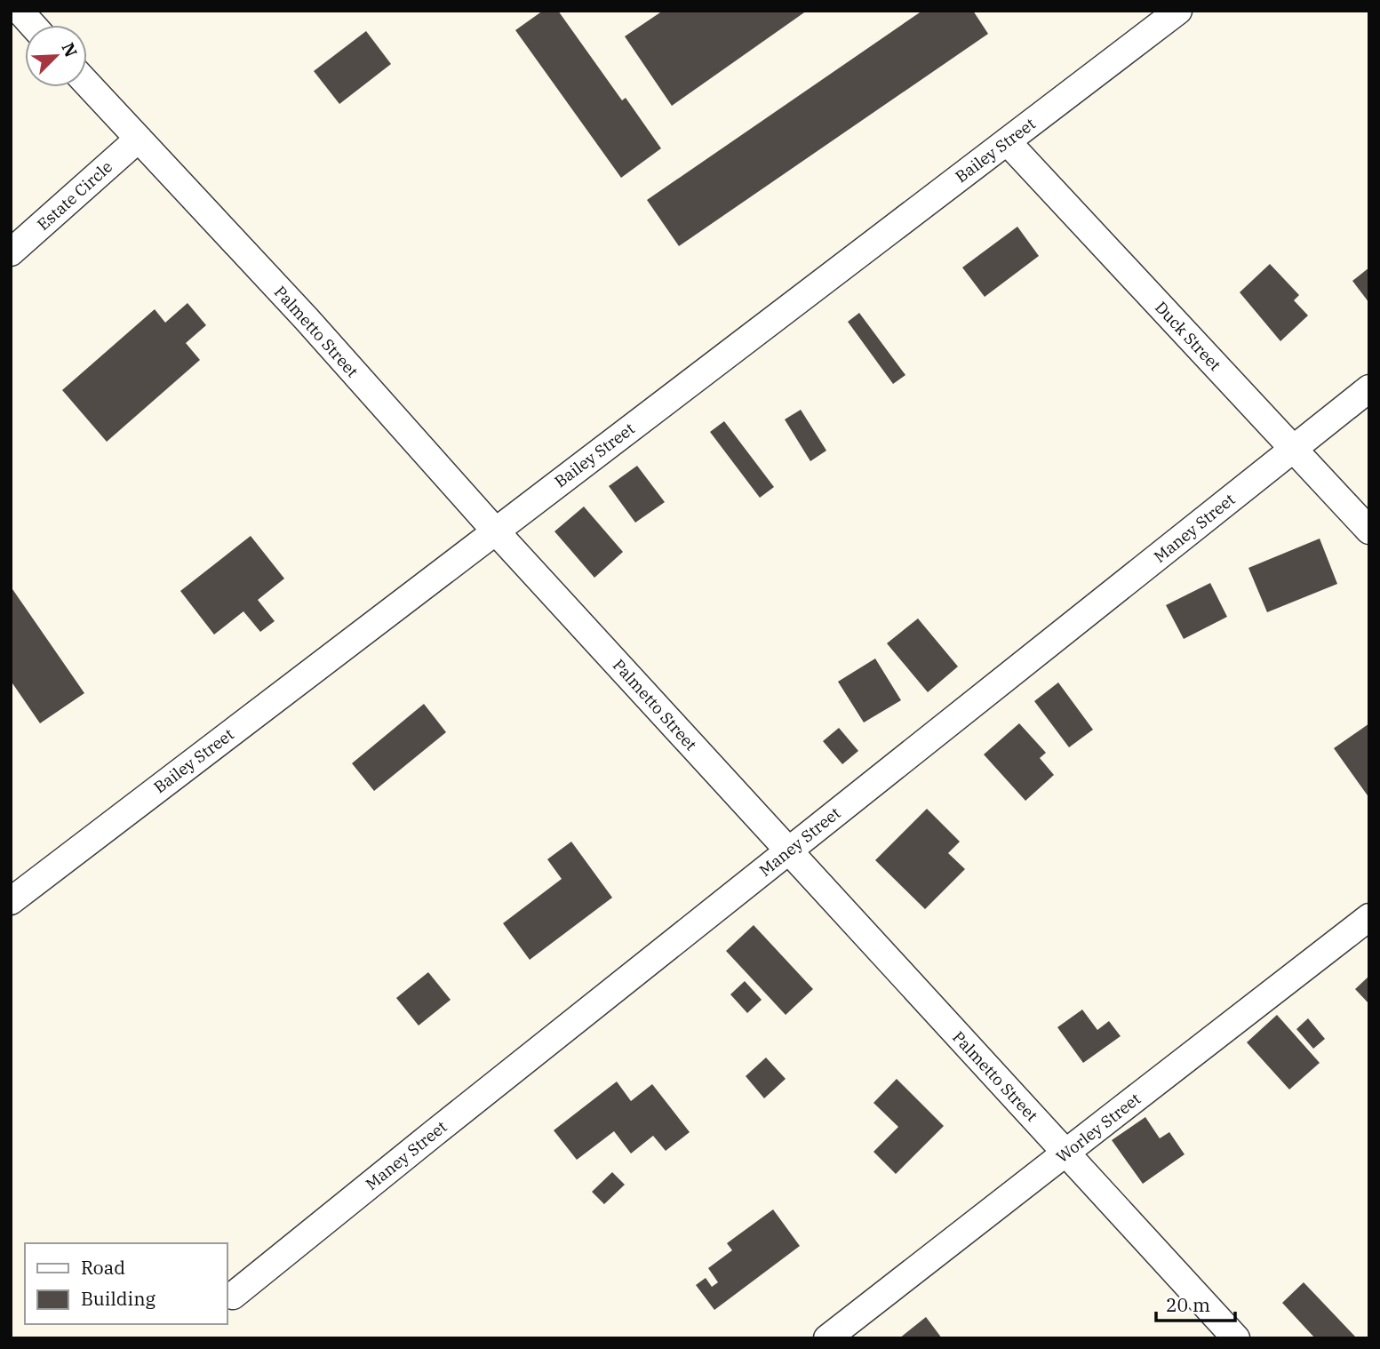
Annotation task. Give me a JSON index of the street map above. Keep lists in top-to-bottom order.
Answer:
{
  "streets": {
    "street": [
      "Bailey Street",
      "Estate Circle",
      "Palmetto Street",
      "Duck Street",
      "Maney Street",
      "Worley Street"
    ]
  },
  "crossings": [
    ["Bailey Street", "Palmetto Street"],
    ["Bailey Street", "Duck Street"],
    ["Estate Circle", "Palmetto Street"],
    ["Palmetto Street", "Maney Street"],
    ["Palmetto Street", "Worley Street"],
    ["Duck Street", "Maney Street"]
  ],
  "legend": ["Road", "Building"],
  "scale_bar": "20 m",
  "north": "top right"
}
